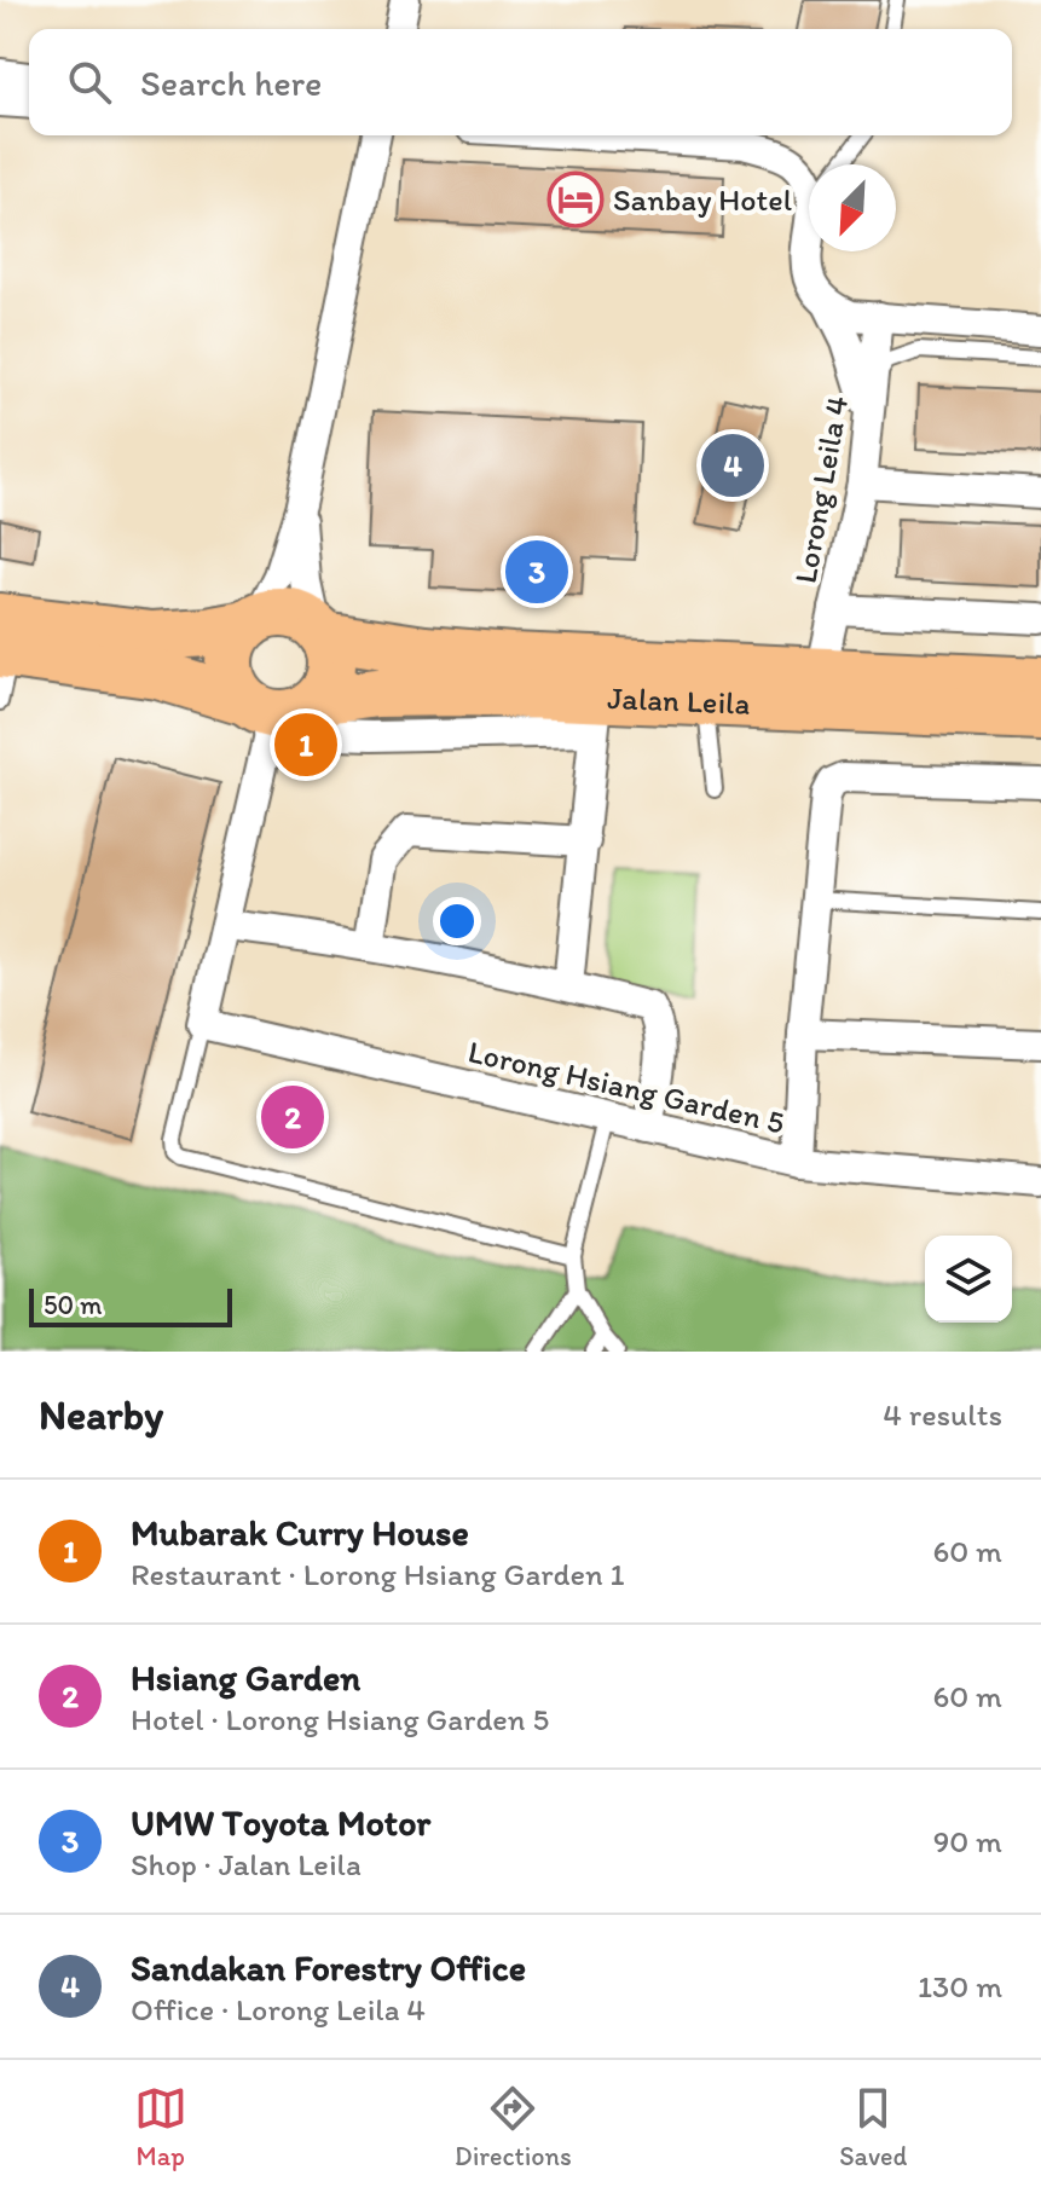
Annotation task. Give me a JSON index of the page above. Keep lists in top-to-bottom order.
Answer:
{
  "streets": {
    "main road": ["Jalan Leila"],
    "street": ["Lorong Leila 4", "Lorong Hsiang Garden 5"]
  },
  "crossings": [
    ["Lorong Leila 4", "Jalan Leila"]
  ],
  "places": {
    "hotel": ["Sanbay Hotel"]
  },
  "scale_bar": "50 m",
  "north": "bottom left",
  "page": {
    "search": "Search here",
    "pins": [
      "4",
      "3",
      "1",
      "2"
    ],
    "scale": "50 m",
    "heading": ["Nearby", "4 results"],
    "list": [
      {
        "mark": "1",
        "name": "Mubarak Curry House",
        "note": "Restaurant · Lorong Hsiang Garden 1",
        "value": "60 m"
      },
      {
        "mark": "2",
        "name": "Hsiang Garden",
        "note": "Hotel · Lorong Hsiang Garden 5",
        "value": "60 m"
      },
      {
        "mark": "3",
        "name": "UMW Toyota Motor",
        "note": "Shop · Jalan Leila",
        "value": "90 m"
      },
      {
        "mark": "4",
        "name": "Sandakan Forestry Office",
        "note": "Office · Lorong Leila 4",
        "value": "130 m"
      }
    ],
    "nav": ["Map", "Directions", "Saved"]
  }
}
